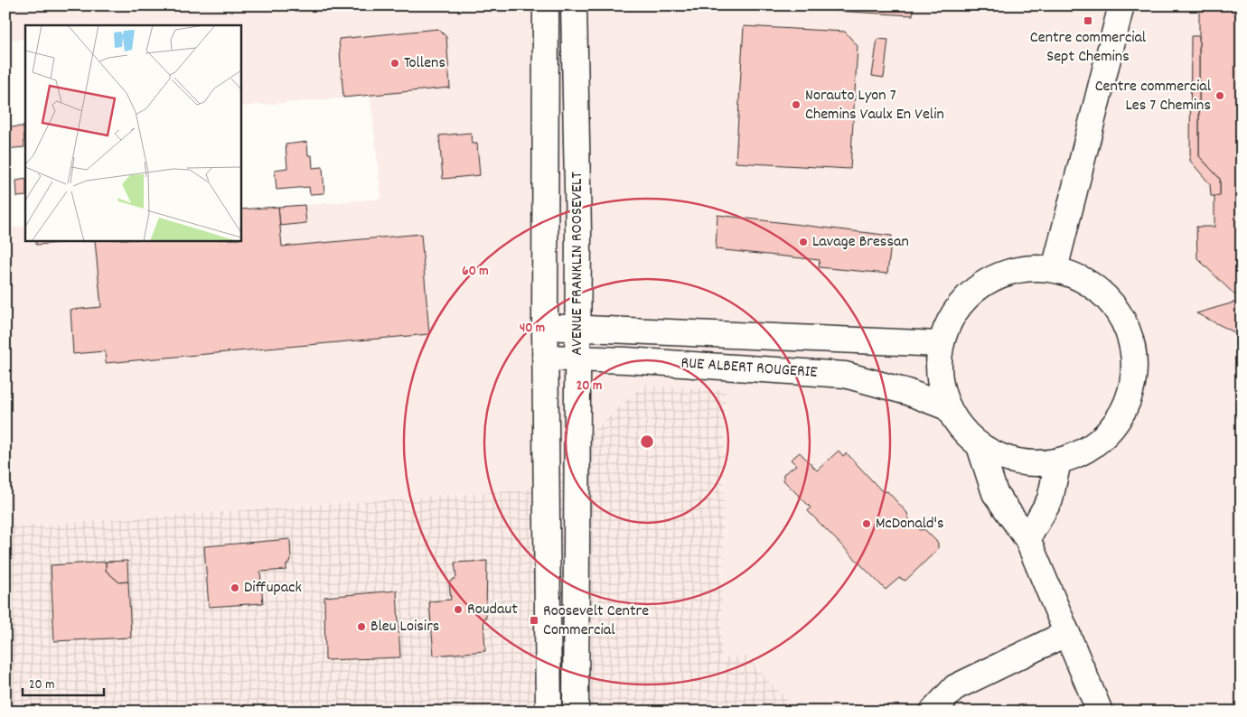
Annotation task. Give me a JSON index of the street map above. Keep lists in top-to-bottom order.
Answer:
{
  "streets": {
    "street": ["AVENUE FRANKLIN ROOSEVELT", "RUE ALBERT ROUGERIE"]
  },
  "crossings": [
    ["AVENUE FRANKLIN ROOSEVELT", "RUE ALBERT ROUGERIE"]
  ],
  "places": {
    "transit": ["Centre commercial Sept Chemins", "Roosevelt Centre Commercial"],
    "other": [
      "Tollens",
      "Centre commercial Les 7 Chemins",
      "Norauto Lyon 7 Chemins Vaulx En Velin",
      "Lavage Bressan",
      "McDonald's",
      "Diffupack",
      "Roudaut",
      "Bleu Loisirs"
    ]
  },
  "scale_bar": "20 m",
  "rings": ["60 m", "40 m", "20 m"]
}
